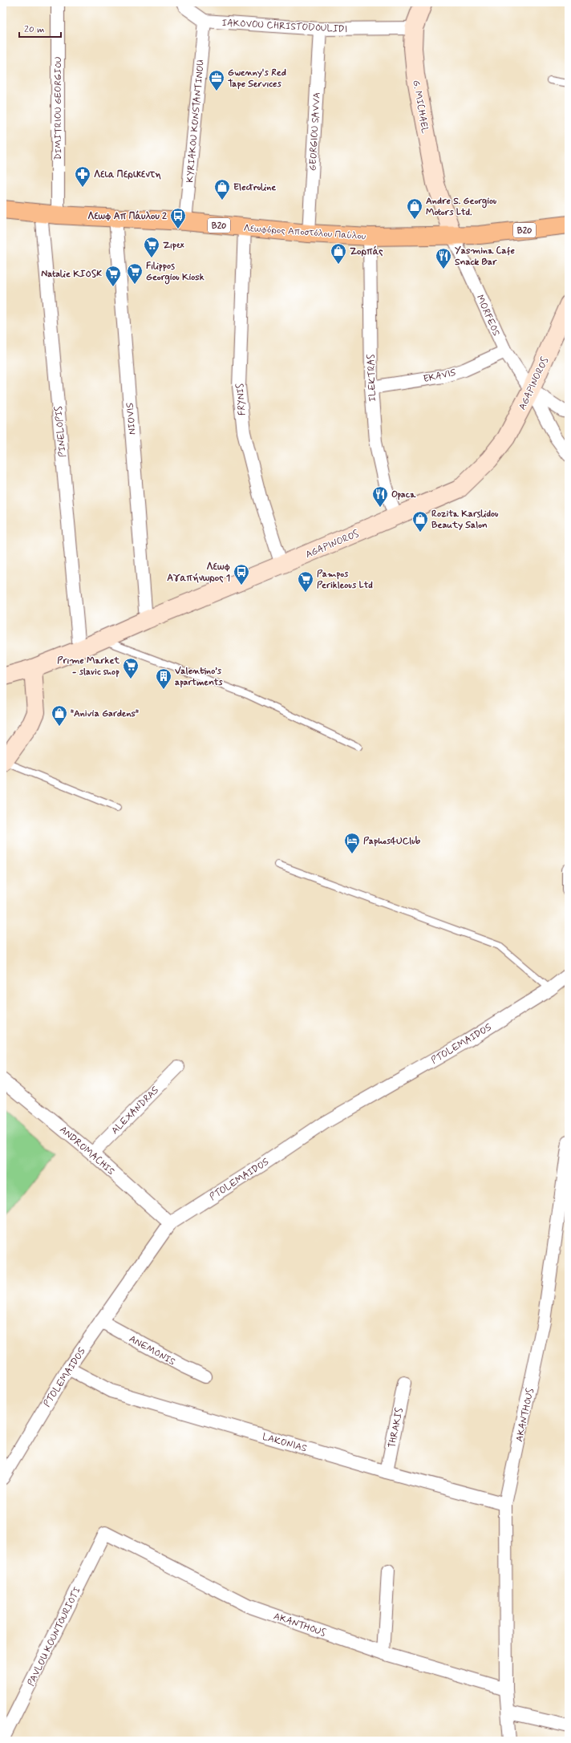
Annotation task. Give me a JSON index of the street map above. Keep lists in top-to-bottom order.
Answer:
{
  "streets": {
    "main road": [
      "G. MICHAEL",
      "B20",
      "Λεωφόρος Αποστόλου Παύλου",
      "AGAPINOROS"
    ],
    "street": [
      "IAKOVOU CHRISTODOULIDI",
      "DIMITRIOU GEORGIOU",
      "KYRIAKOU KONSTANTINOU",
      "GEORGIOU SAVVA",
      "MORFEOS",
      "EKAVIS",
      "ILEKTRAS",
      "FRYNIS",
      "NIOVIS",
      "PINELOPIS",
      "PTOLEMAIDOS",
      "ALEXANDRAS",
      "ANDROMACHIS",
      "ANEMONIS",
      "AKANTHOUS",
      "THRAKIS",
      "LAKONIAS",
      "PAVLOU KOUNTOURIOTI"
    ]
  },
  "crossings": [
    ["IAKOVOU CHRISTODOULIDI", "G. MICHAEL"],
    ["IAKOVOU CHRISTODOULIDI", "KYRIAKOU KONSTANTINOU"],
    ["IAKOVOU CHRISTODOULIDI", "GEORGIOU SAVVA"],
    ["G. MICHAEL", "Λεωφόρος Αποστόλου Παύλου"],
    ["G. MICHAEL", "MORFEOS"],
    ["DIMITRIOU GEORGIOU", "Λεωφόρος Αποστόλου Παύλου"],
    ["KYRIAKOU KONSTANTINOU", "Λεωφόρος Αποστόλου Παύλου"],
    ["GEORGIOU SAVVA", "Λεωφόρος Αποστόλου Παύλου"],
    ["Λεωφόρος Αποστόλου Παύλου", "MORFEOS"],
    ["Λεωφόρος Αποστόλου Παύλου", "ILEKTRAS"],
    ["Λεωφόρος Αποστόλου Παύλου", "FRYNIS"],
    ["Λεωφόρος Αποστόλου Παύλου", "NIOVIS"],
    ["Λεωφόρος Αποστόλου Παύλου", "PINELOPIS"],
    ["MORFEOS", "EKAVIS"],
    ["MORFEOS", "AGAPINOROS"],
    ["EKAVIS", "ILEKTRAS"],
    ["ILEKTRAS", "AGAPINOROS"],
    ["AGAPINOROS", "FRYNIS"],
    ["AGAPINOROS", "NIOVIS"],
    ["AGAPINOROS", "PINELOPIS"],
    ["PTOLEMAIDOS", "ANDROMACHIS"],
    ["PTOLEMAIDOS", "ANEMONIS"],
    ["PTOLEMAIDOS", "LAKONIAS"],
    ["ALEXANDRAS", "ANDROMACHIS"],
    ["AKANTHOUS", "LAKONIAS"],
    ["AKANTHOUS", "PAVLOU KOUNTOURIOTI"],
    ["THRAKIS", "LAKONIAS"]
  ],
  "places": {
    "office": ["Gwenny's Red Tape Services"],
    "pharmacy": ["Λεια Περικεντη"],
    "shop": [
      "Electroline",
      "Andre S. Georgiou Motors Ltd.",
      "Ζορπάς",
      "Rozita Karslidou Beauty Salon",
      "\"Anivia Gardens\""
    ],
    "bus stop": ["Λεωφ Απ Πάυλου 2", "Λεωφ Αγαπήνωρος 1"],
    "supermarket": [
      "Zipex",
      "Filippos Georgiou Kiosk",
      "Natalie KIOSK",
      "Pampos Perikleous Ltd",
      "Prime Market - slavic shop"
    ],
    "restaurant": ["Yasmina Cafe Snack Bar", "Opaca"],
    "building": ["Valentino’s apartments"],
    "hotel": ["Paphos4UClub"]
  },
  "scale_bar": "20 m"
}
